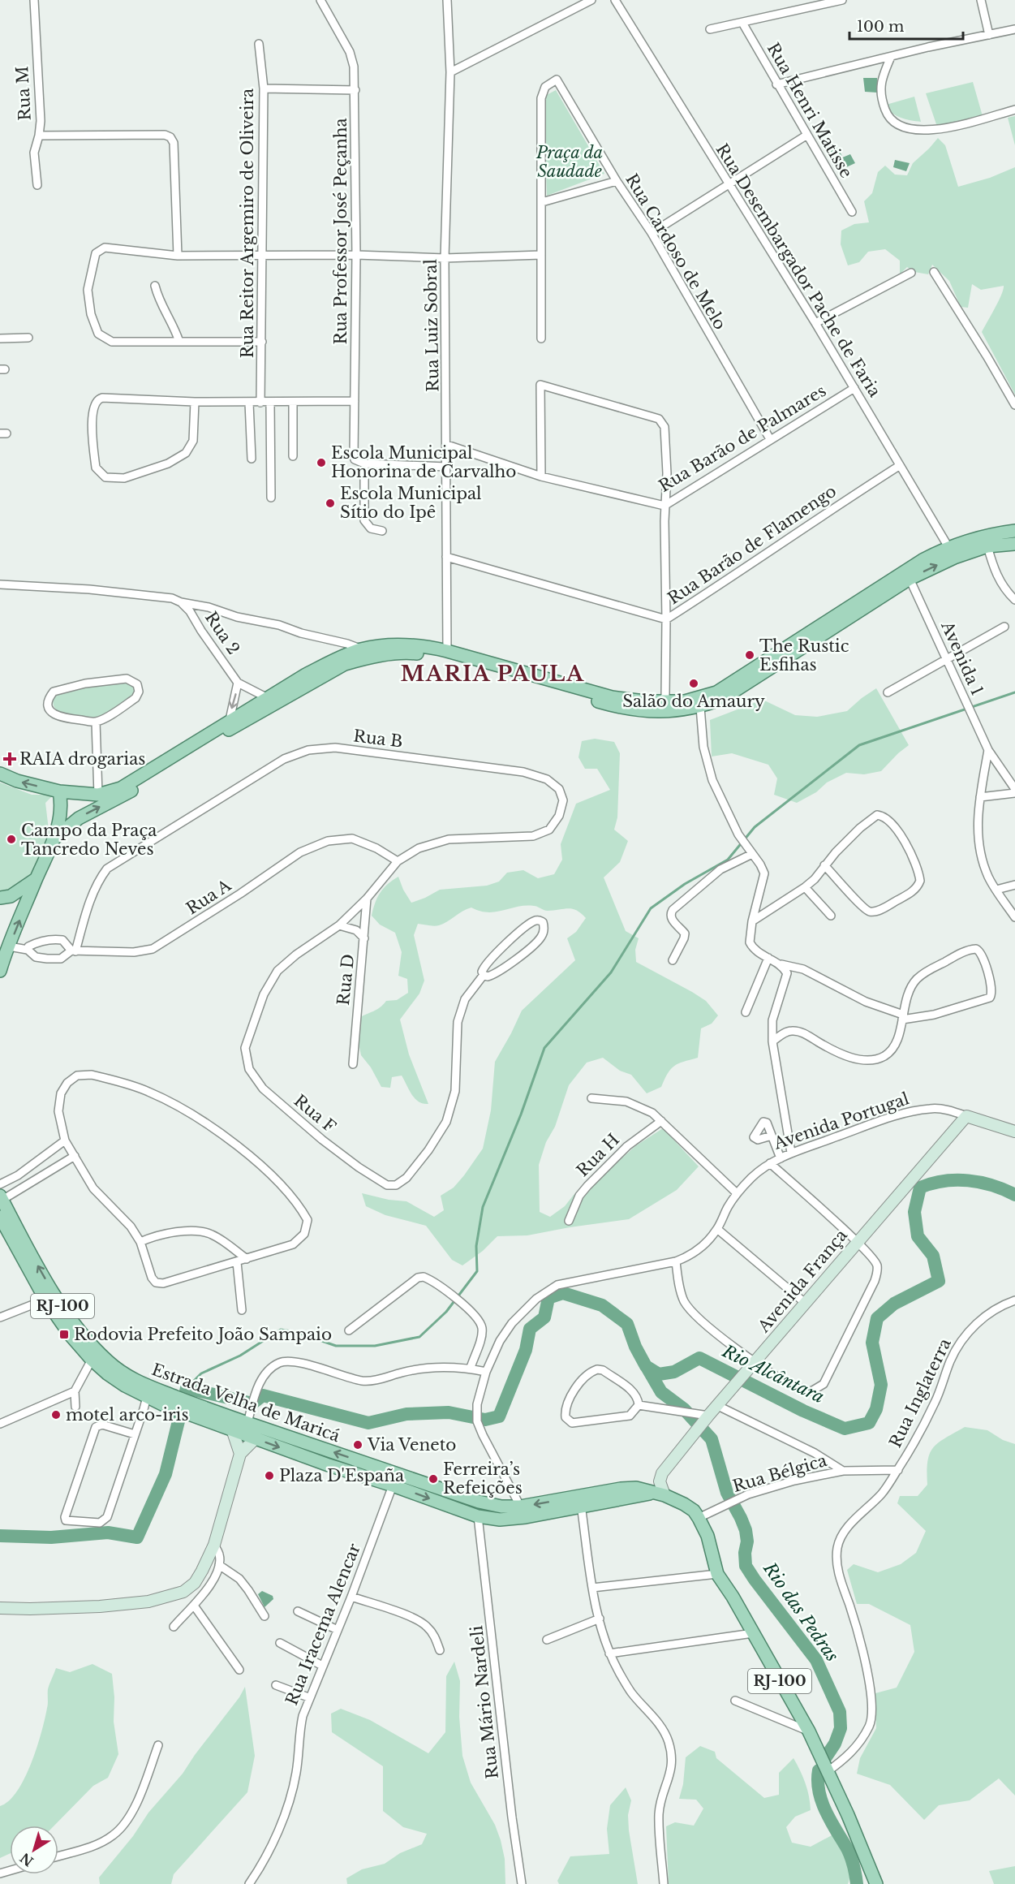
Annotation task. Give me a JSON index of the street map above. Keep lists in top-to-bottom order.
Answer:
{
  "streets": {
    "main road": ["RJ-100", "Estrada Velha de Maricá"],
    "street": [
      "Rua M",
      "Rua Henri Matisse",
      "Rua Reitor Argemiro de Oliveira",
      "Rua Professor José Peçanha",
      "Rua Cardoso de Melo",
      "Rua Desembargador Pache de Faria",
      "Rua Luiz Sobral",
      "Rua Barão de Palmares",
      "Rua Barão de Flamengo",
      "Rua 2",
      "Avenida 1",
      "Rua B",
      "Rua A",
      "Rua D",
      "Rua F",
      "Avenida Portugal",
      "Rua H",
      "Avenida França",
      "Rua Inglaterra",
      "Rua Bélgica",
      "Rua Iracema Alencar",
      "Rua Mário Nardeli"
    ]
  },
  "crossings": [
    ["Rua Cardoso de Melo", "Rua Barão de Palmares"],
    ["Rua Desembargador Pache de Faria", "Rua Barão de Palmares"],
    ["Rua Desembargador Pache de Faria", "Rua Barão de Flamengo"],
    ["Rua Luiz Sobral", "Rua Barão de Palmares"],
    ["Rua Luiz Sobral", "Rua Barão de Flamengo"],
    ["Rua B", "Rua A"],
    ["Rua B", "Rua F"],
    ["Rua A", "Rua F"],
    ["Rua D", "Rua F"],
    ["Avenida Portugal", "Avenida França"],
    ["Avenida Portugal", "Estrada Velha de Maricá"],
    ["Avenida França", "Estrada Velha de Maricá"],
    ["Avenida França", "Rua Bélgica"],
    ["Rua Inglaterra", "Estrada Velha de Maricá"],
    ["Rua Inglaterra", "Rua Bélgica"],
    ["Estrada Velha de Maricá", "Rua Bélgica"],
    ["Estrada Velha de Maricá", "Rua Iracema Alencar"],
    ["Estrada Velha de Maricá", "Rua Mário Nardeli"]
  ],
  "districts": ["MARIA PAULA"],
  "water": ["Rio Alcântara", "Rio das Pedras"],
  "parks": ["Praça da Saudade"],
  "places": {
    "other": [
      "Escola Municipal Honorina de Carvalho",
      "Escola Municipal Sítio do Ipê",
      "The Rustic Esfihas",
      "Salão do Amaury",
      "Campo da Praça Tancredo Neves",
      "motel arco-iris",
      "Via Veneto",
      "Plaza D'España",
      "Ferreira’s Refeições"
    ],
    "health": ["RAIA drogarias"],
    "transit": ["Rodovia Prefeito João Sampaio"]
  },
  "scale_bar": "100 m",
  "north": "bottom left"
}
